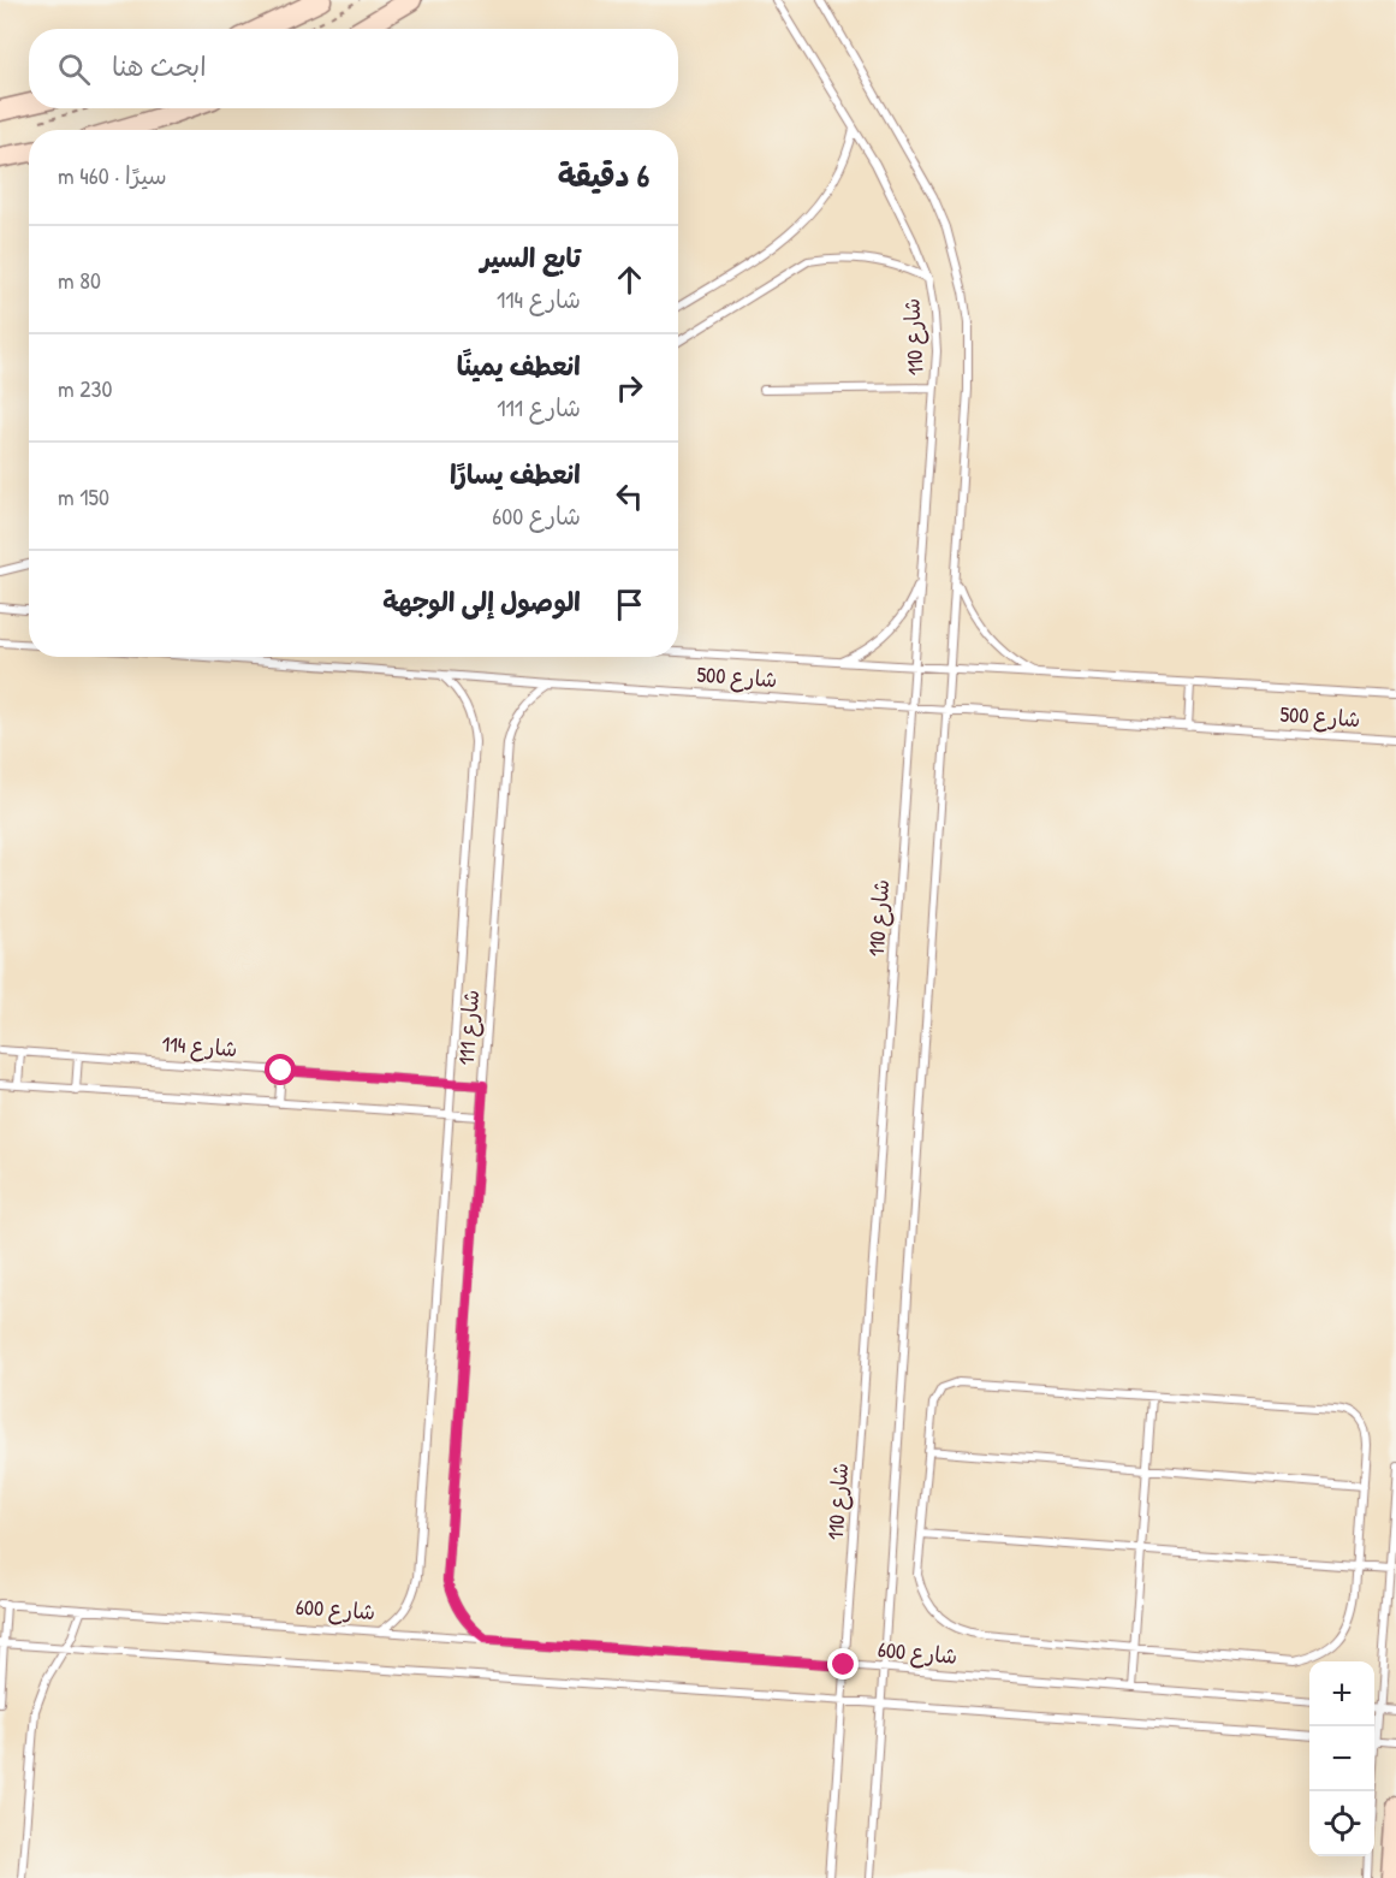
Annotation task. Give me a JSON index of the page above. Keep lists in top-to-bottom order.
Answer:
{
  "streets": {
    "lane": [
      "شارع 110",
      "شارع 500",
      "شارع 111",
      "شارع 114",
      "شارع 600"
    ]
  },
  "crossings": [
    ["شارع 110", "شارع 500"],
    ["شارع 110", "شارع 600"],
    ["شارع 500", "شارع 111"],
    ["شارع 111", "شارع 114"],
    ["شارع 111", "شارع 600"]
  ],
  "page": {
    "search": "ابحث هنا",
    "heading": ["6 دقيقة", "سيرًا · 460 m"],
    "list": [
      ["تابع السير", "شارع 114", "80 m"],
      ["انعطف يمينًا", "شارع 111", "230 m"],
      ["انعطف يسارًا", "شارع 600", "150 m"],
      "الوصول إلى الوجهة"
    ],
    "map_buttons": ["+", "−"]
  }
}
